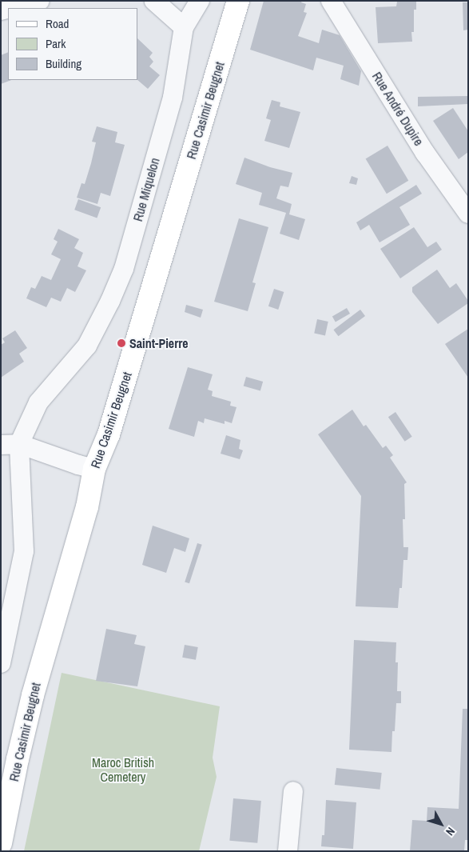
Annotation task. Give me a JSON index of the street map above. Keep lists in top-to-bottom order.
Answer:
{
  "streets": {
    "main road": ["Rue Casimir Beugnet"],
    "street": ["Rue André Dupire", "Rue Miquelon"]
  },
  "parks": ["Maroc British Cemetery"],
  "places": ["Saint-Pierre"],
  "legend": ["Road", "Park", "Building"],
  "north": "bottom right"
}
